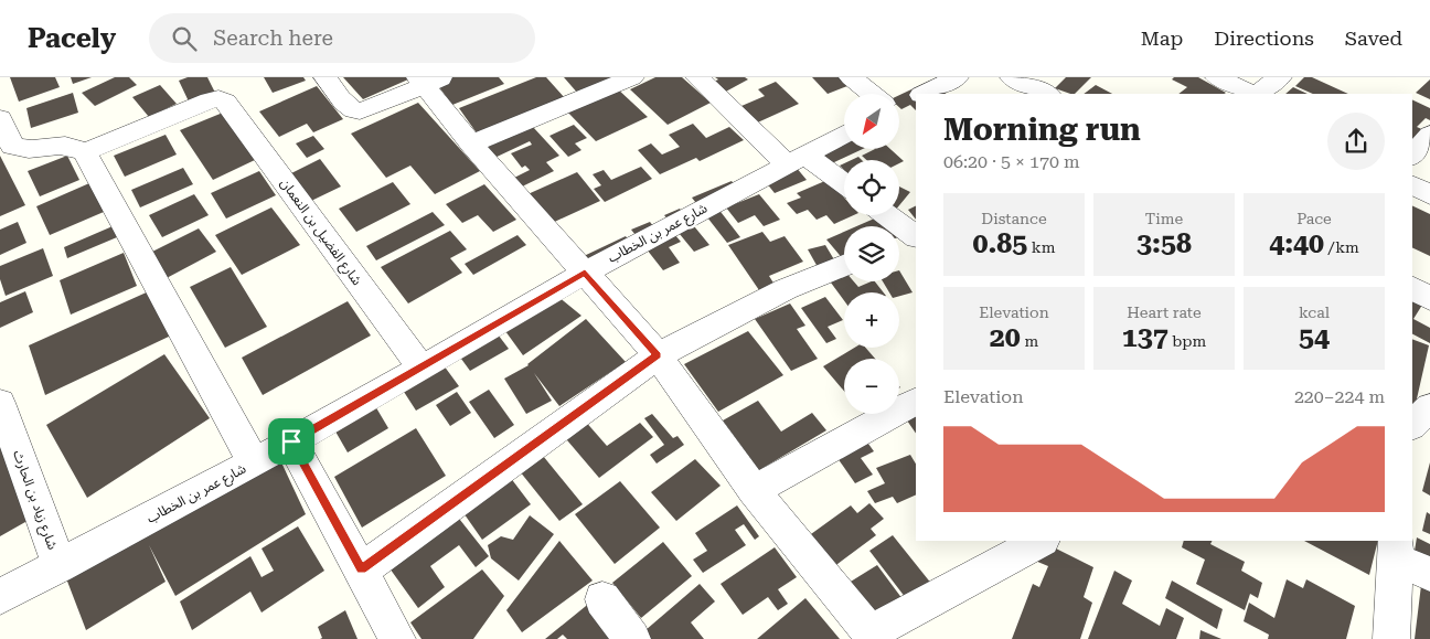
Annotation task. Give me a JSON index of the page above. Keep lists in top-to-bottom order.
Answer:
{
  "streets": {
    "street": ["شارع الفضيل بن النعمان", "شارع عمر بن الخطاب", "شارع زياد بن الحارث"]
  },
  "crossings": [
    ["شارع الفضيل بن النعمان", "شارع عمر بن الخطاب"],
    ["شارع عمر بن الخطاب", "شارع زياد بن الحارث"]
  ],
  "north": "bottom left",
  "page": {
    "header": "Pacely",
    "search": "Search here",
    "nav": ["Map", "Directions", "Saved"],
    "map_buttons": ["+", "−"],
    "heading": ["Morning run", "06:20 · 5 × 170 m"],
    "stats": [
      ["Distance", "0.85 km"],
      ["Time", "3:58"],
      ["Pace", "4:40 /km"],
      ["Elevation", "20 m"],
      ["Heart rate", "137 bpm"],
      ["kcal", "54"]
    ],
    "chart": ["Elevation", "220–224 m"]
  }
}
